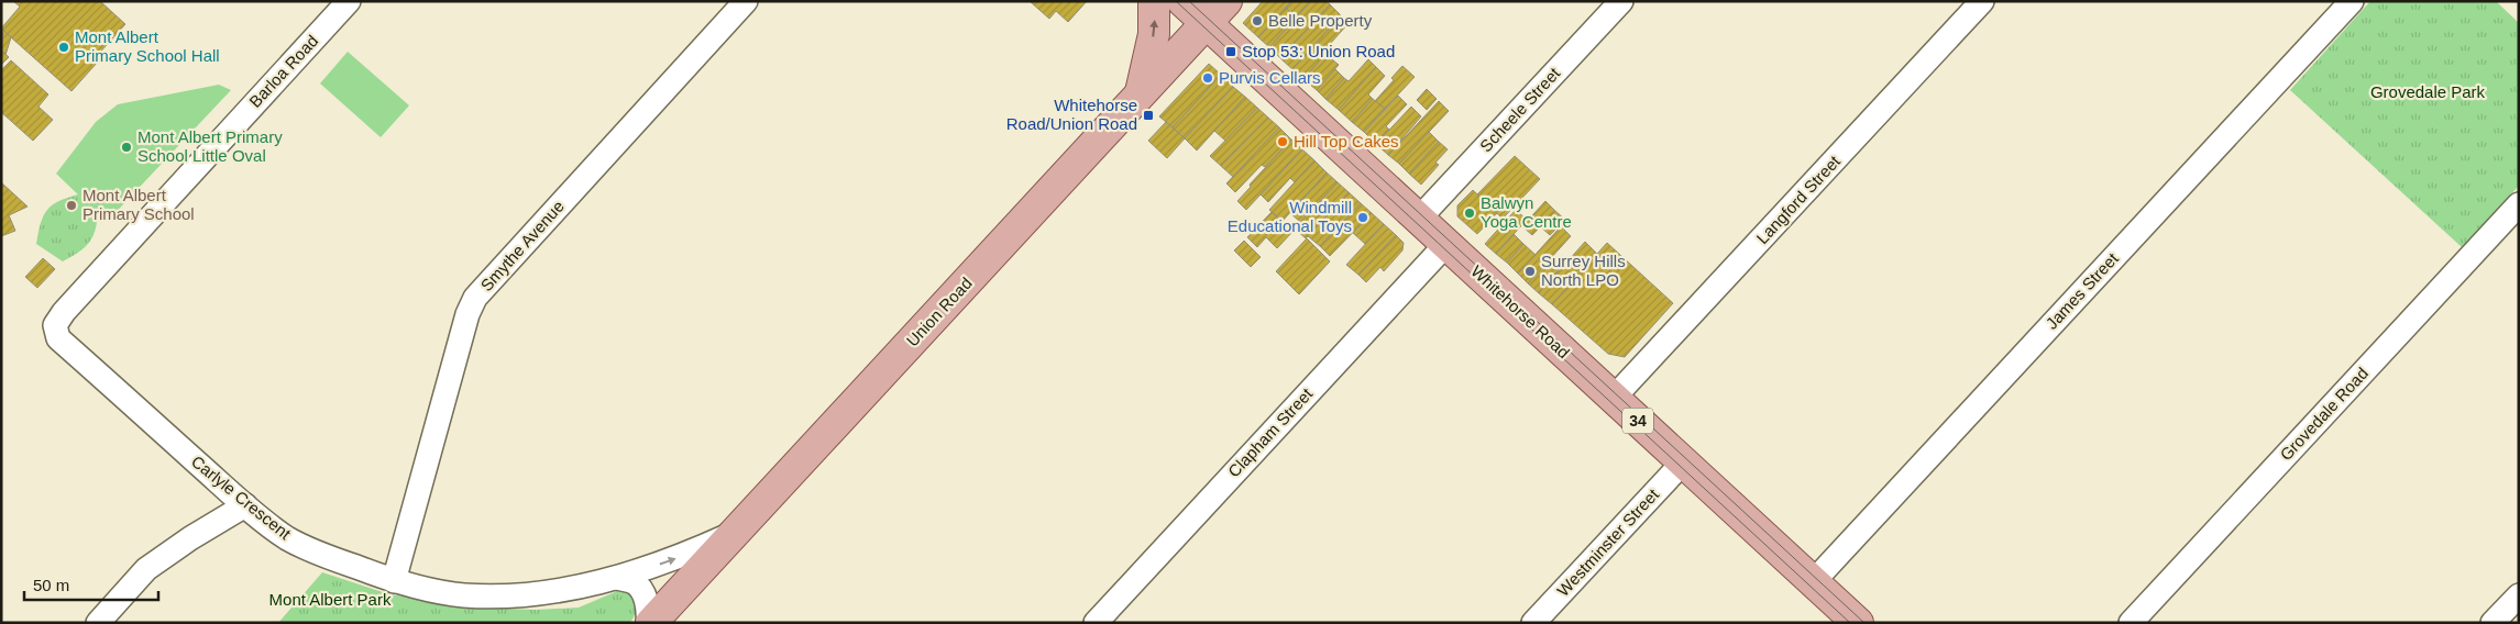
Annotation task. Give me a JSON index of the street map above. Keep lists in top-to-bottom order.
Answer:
{
  "streets": {
    "main road": ["Union Road", "Whitehorse Road", "34"],
    "street": [
      "Barloa Road",
      "Scheele Street",
      "Langford Street",
      "Smythe Avenue",
      "James Street",
      "Grovedale Road",
      "Clapham Street",
      "Carlyle Crescent",
      "Westminster Street"
    ]
  },
  "crossings": [
    ["Barloa Road", "Carlyle Crescent"],
    ["Scheele Street", "Whitehorse Road"],
    ["Langford Street", "Whitehorse Road"],
    ["Smythe Avenue", "Carlyle Crescent"],
    ["James Street", "Whitehorse Road"],
    ["Union Road", "Whitehorse Road"],
    ["Union Road", "Carlyle Crescent"],
    ["Whitehorse Road", "Clapham Street"],
    ["Whitehorse Road", "Westminster Street"]
  ],
  "parks": ["Grovedale Park", "Mont Albert Park"],
  "places": {
    "other": [
      "Belle Property",
      "Mont Albert Primary School Hall",
      "Purvis Cellars",
      "Hill Top Cakes",
      "Mont Albert Primary School Little Oval",
      "Mont Albert Primary School",
      "Balwyn Yoga Centre",
      "Windmill Educational Toys",
      "Surrey Hills North LPO"
    ],
    "transit": ["Stop 53: Union Road", "Whitehorse Road/Union Road"]
  },
  "scale_bar": "50 m"
}
